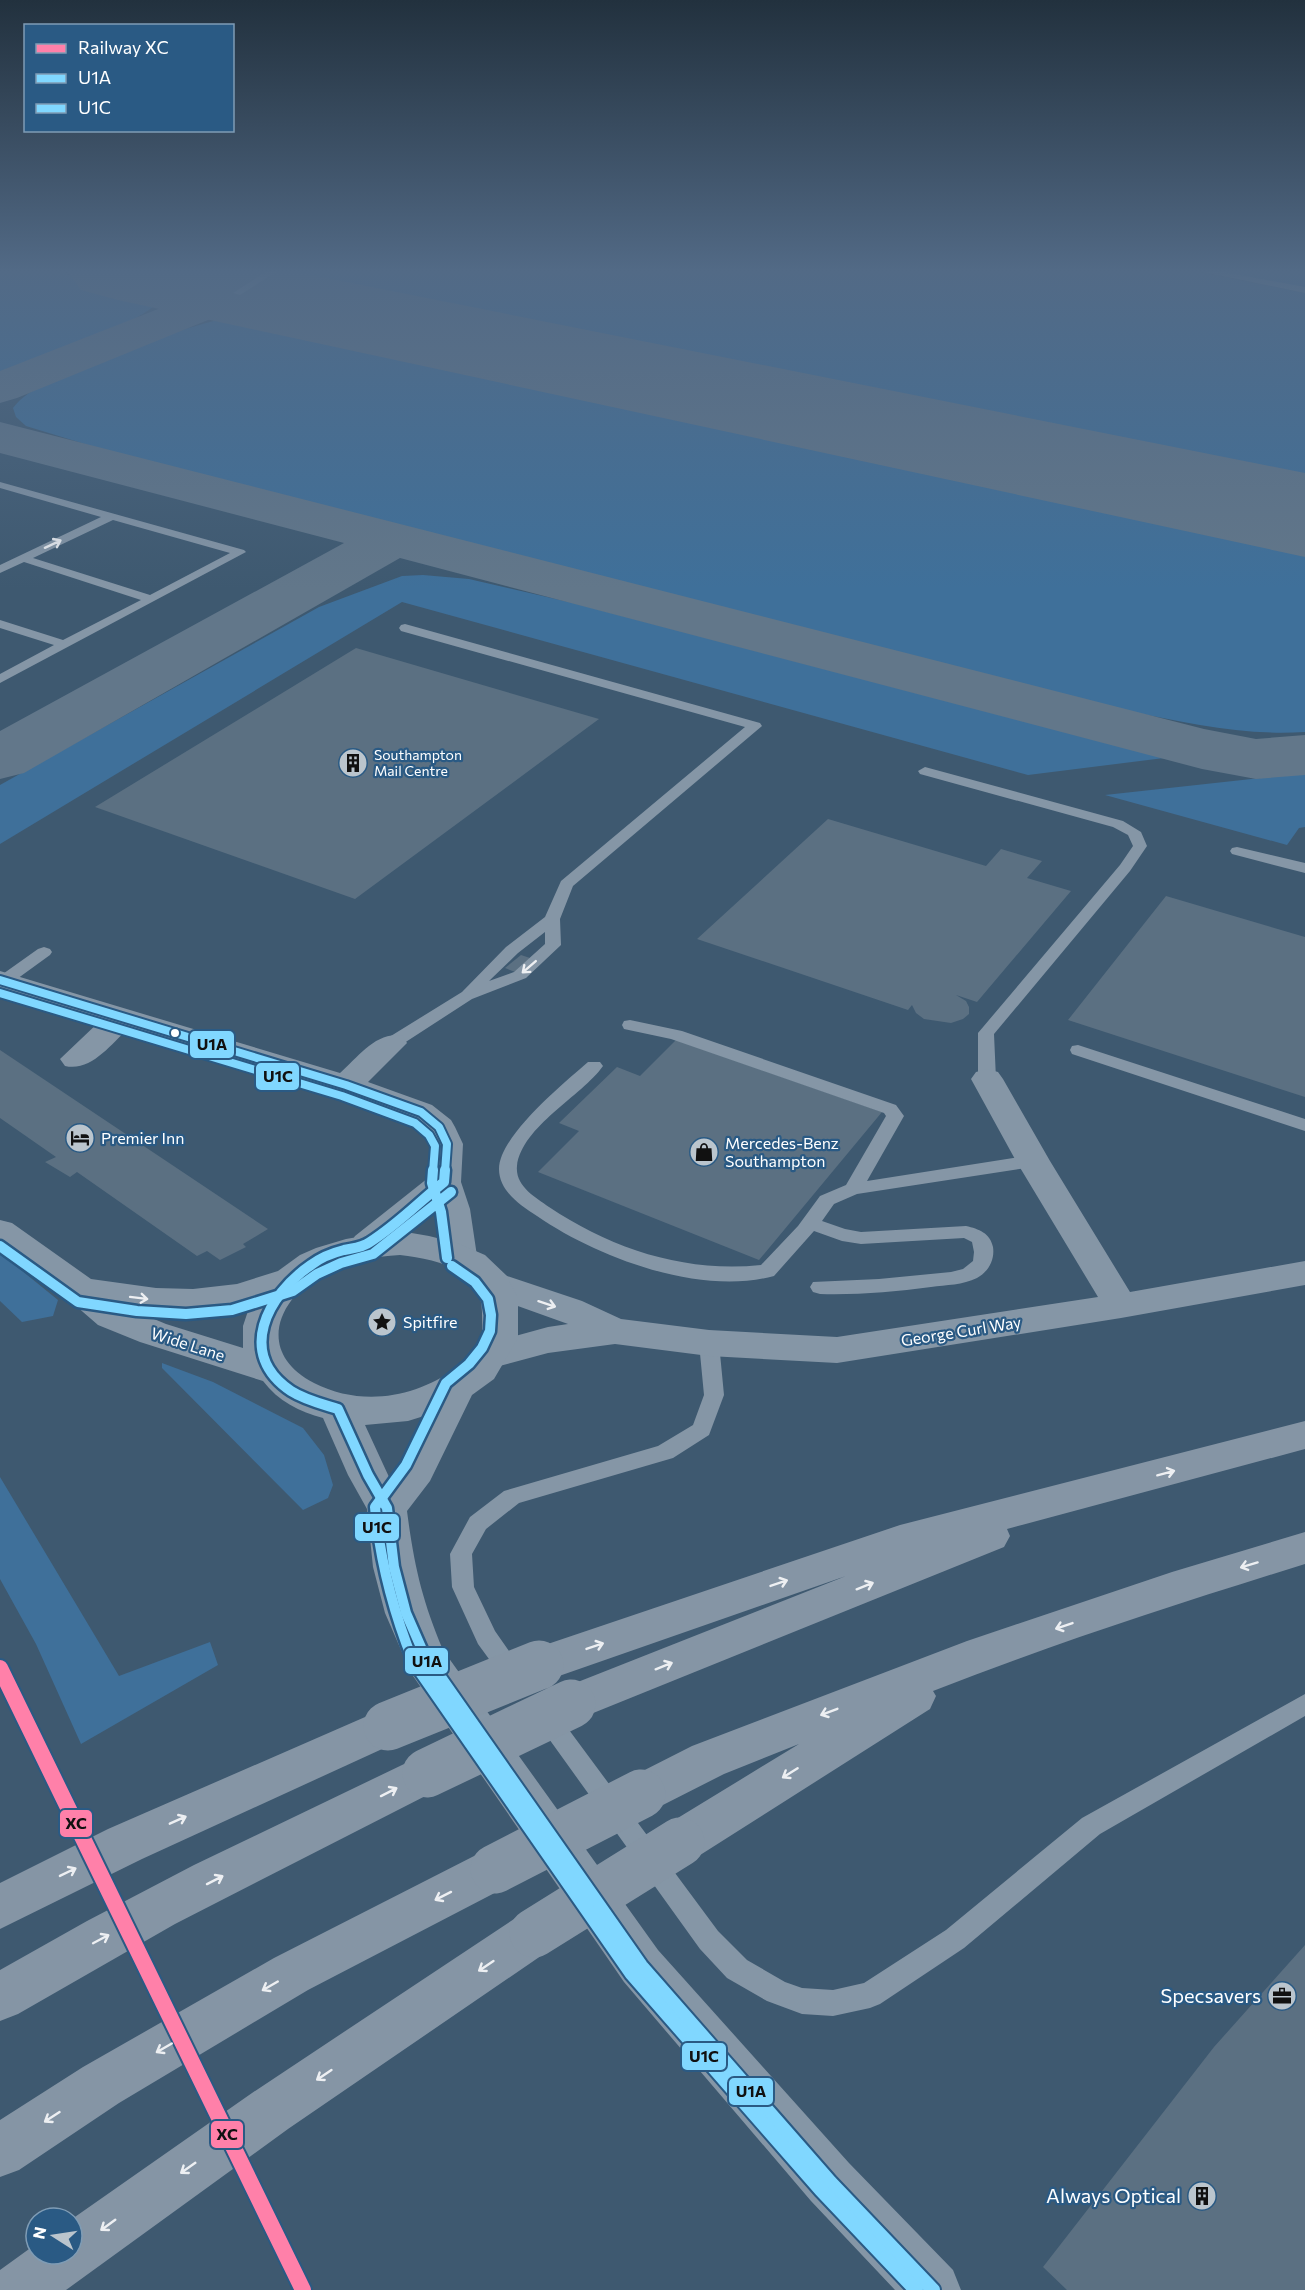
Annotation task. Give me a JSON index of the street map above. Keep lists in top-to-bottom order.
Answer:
{
  "streets": {
    "street": ["George Curl Way", "Wide Lane"]
  },
  "crossings": [
    ["George Curl Way", "Wide Lane"]
  ],
  "places": {
    "building": ["Southampton Mail Centre", "Always Optical"],
    "hotel": ["Premier Inn"],
    "shop": ["Mercedes-Benz Southampton"],
    "place": ["Spitfire"],
    "office": ["Specsavers"]
  },
  "lines": ["transit line U1A", "transit line U1C", "rail line XC"],
  "legend": ["Railway XC", "U1A", "U1C"],
  "north": "left"
}
